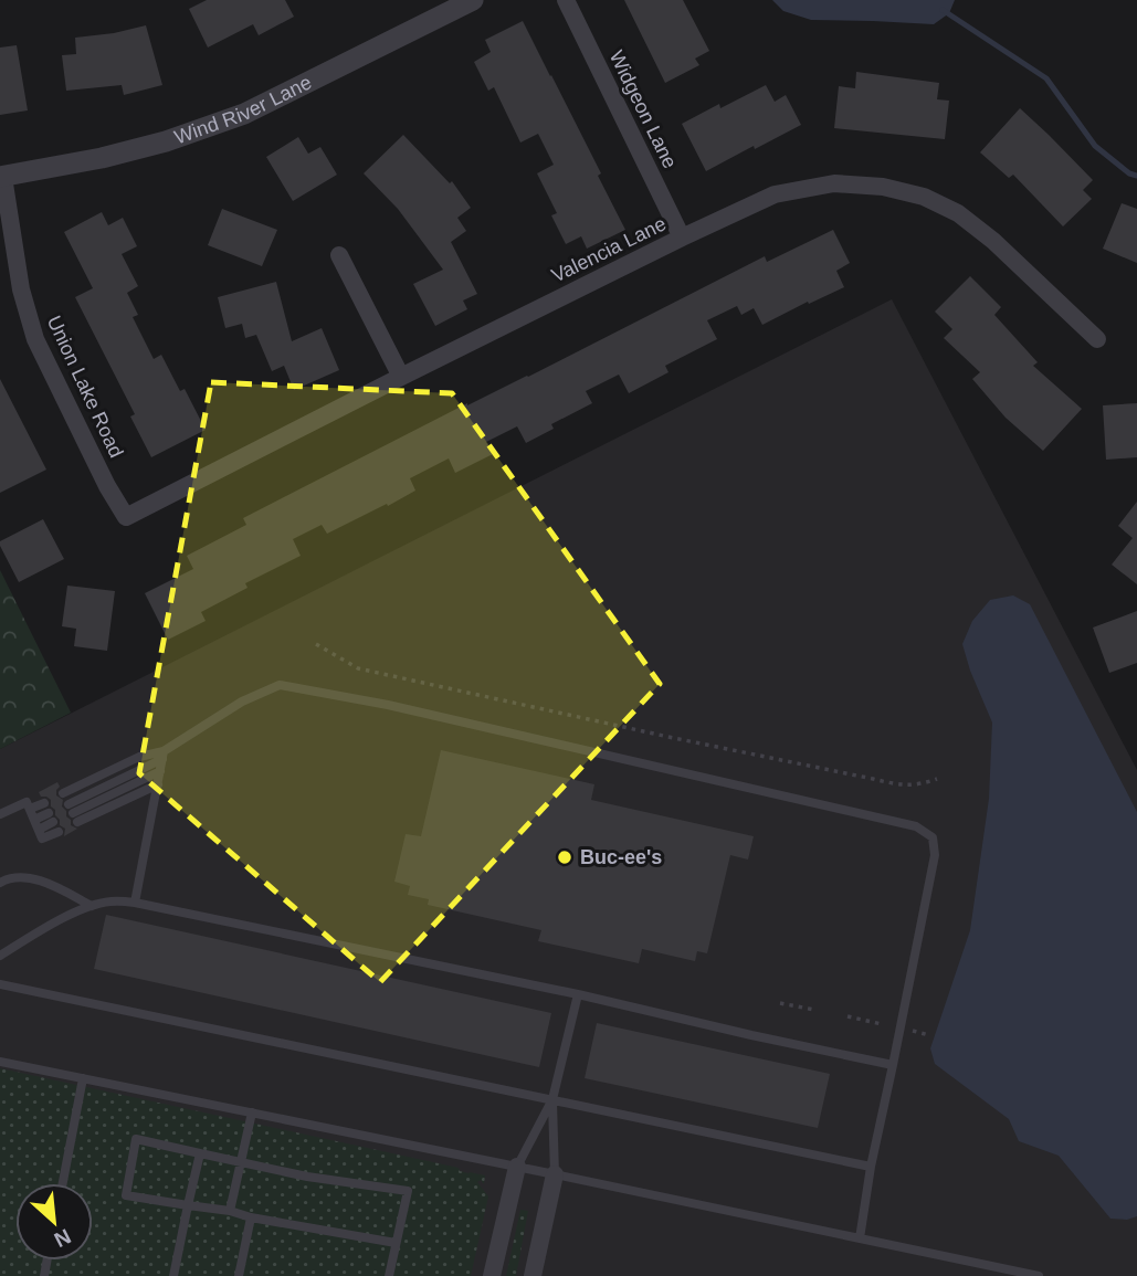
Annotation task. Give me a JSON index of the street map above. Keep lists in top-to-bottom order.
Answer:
{
  "streets": {
    "street": [
      "Wind River Lane",
      "Widgeon Lane",
      "Valencia Lane",
      "Union Lake Road"
    ]
  },
  "crossings": [
    ["Wind River Lane", "Union Lake Road"],
    ["Widgeon Lane", "Valencia Lane"],
    ["Valencia Lane", "Union Lake Road"]
  ],
  "places": ["Buc-ee's"],
  "north": "bottom right"
}
